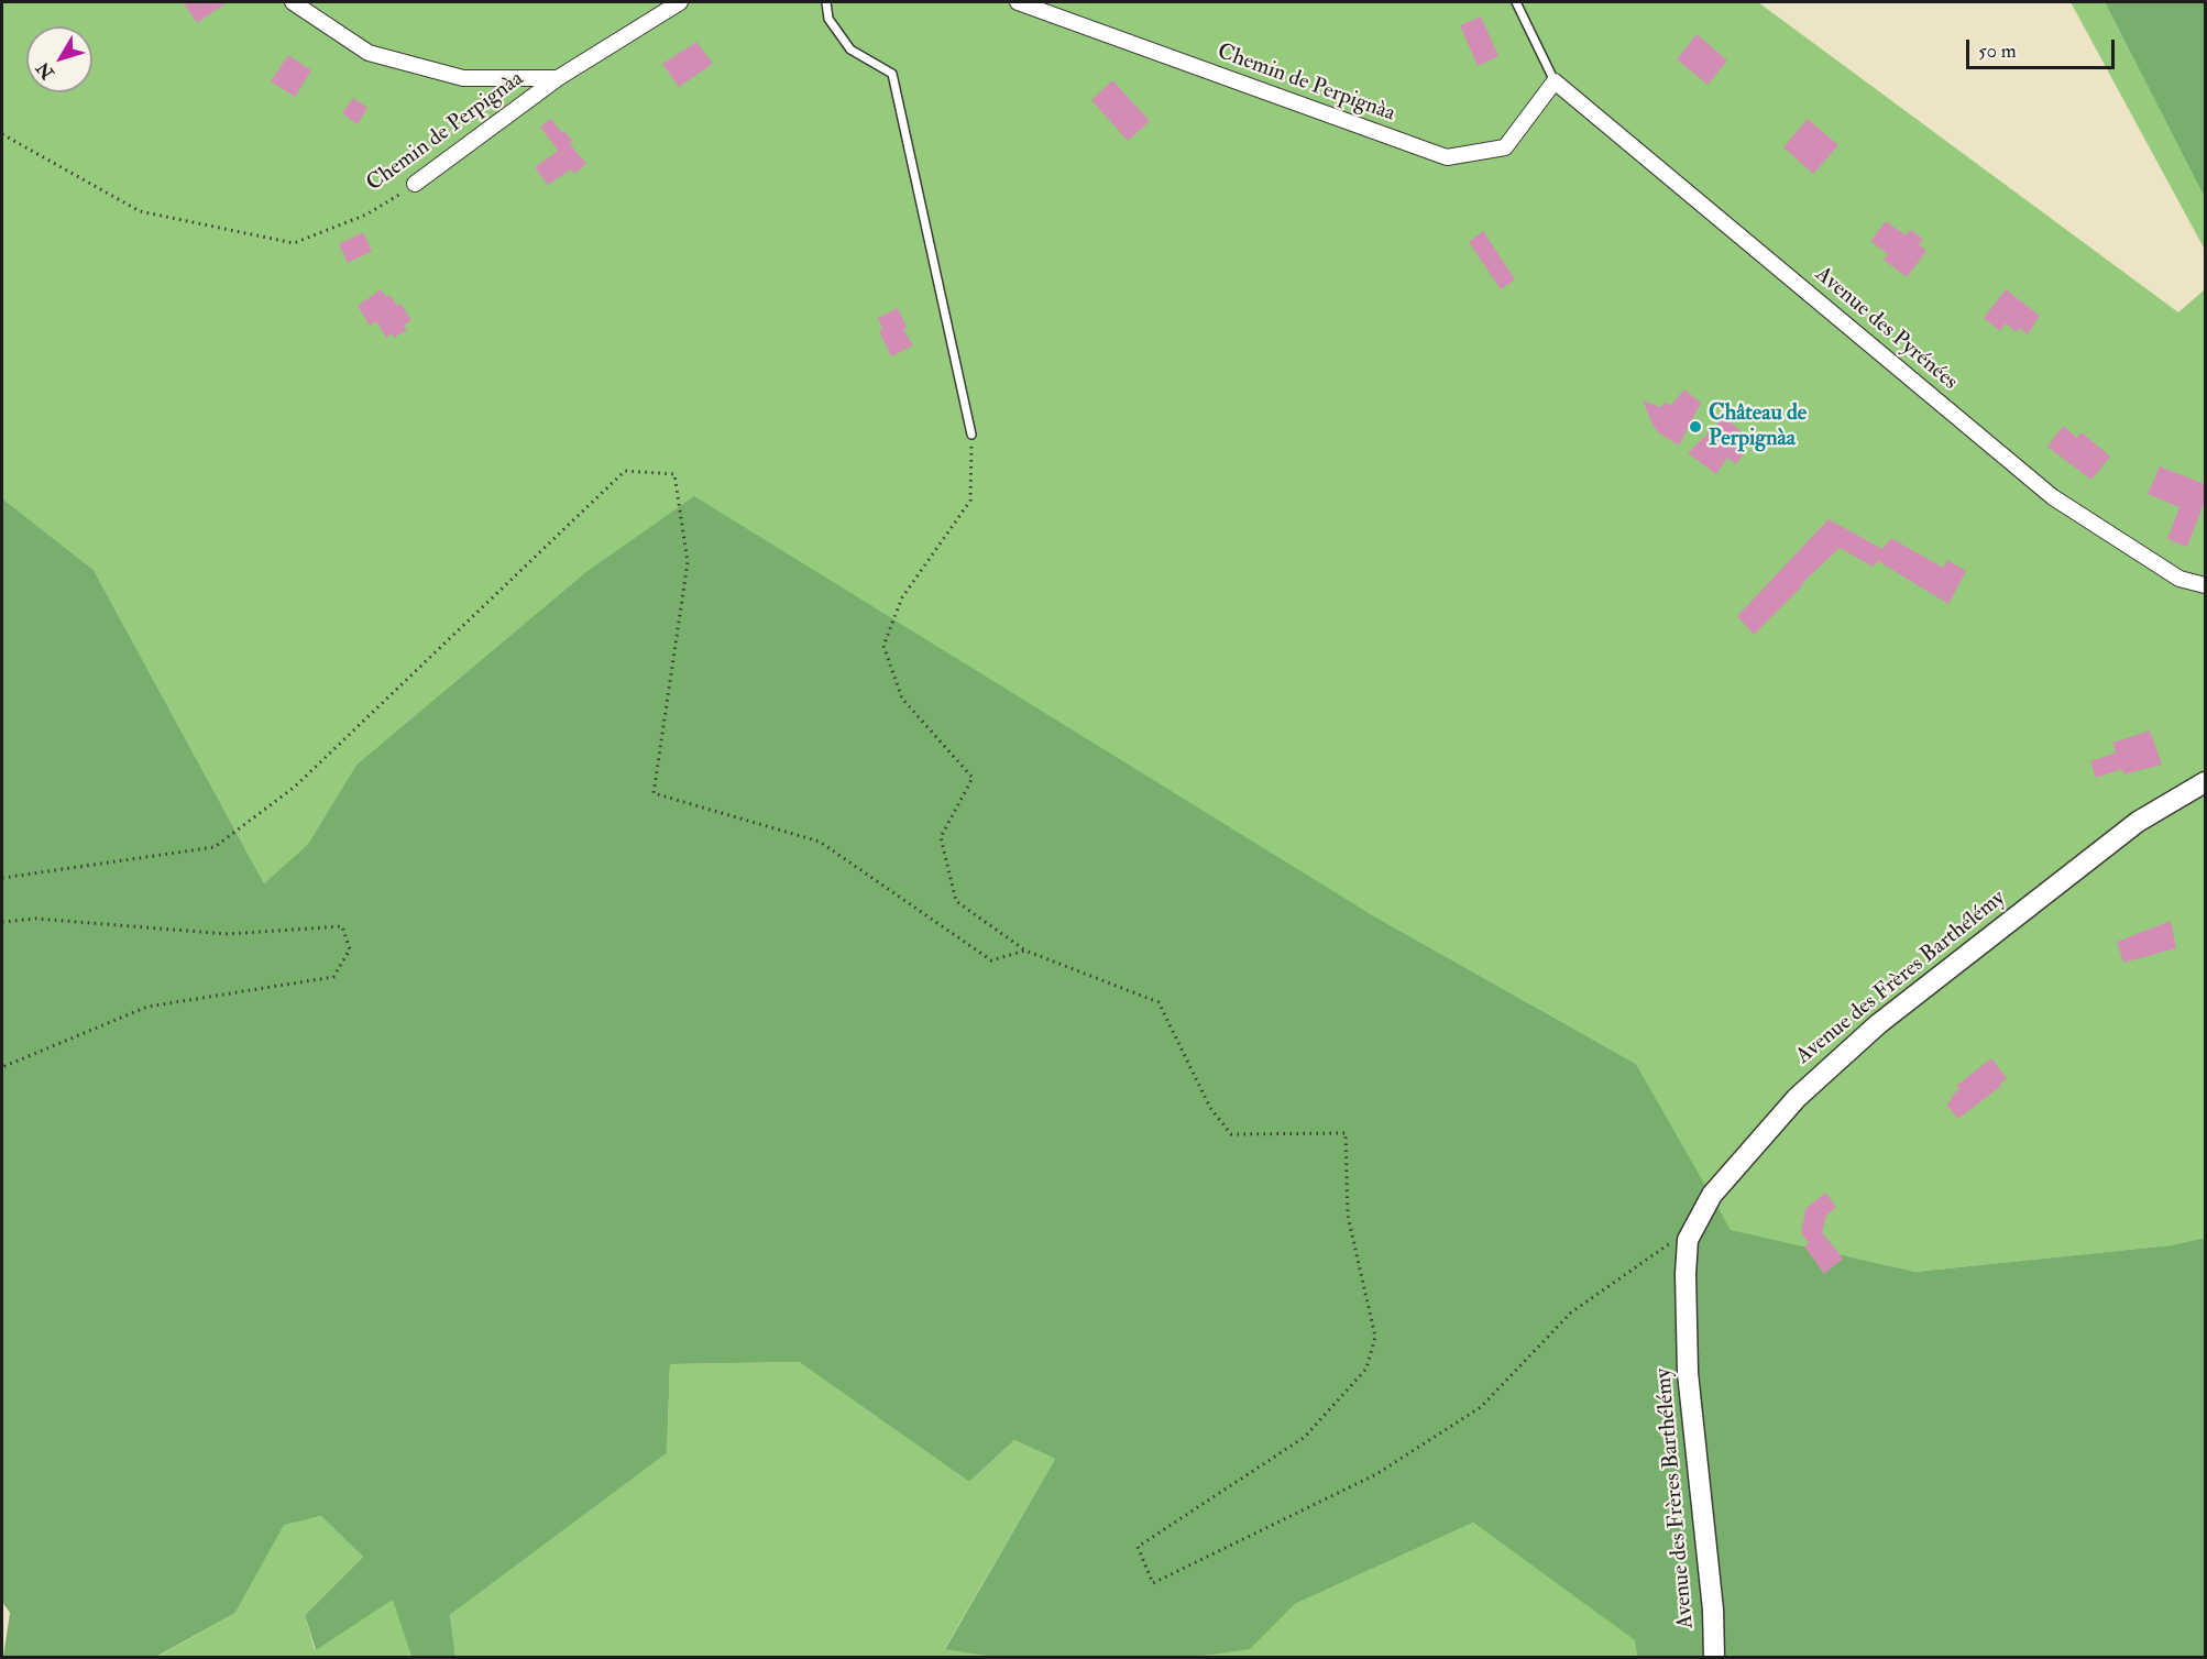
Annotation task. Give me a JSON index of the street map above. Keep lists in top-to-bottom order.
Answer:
{
  "streets": {
    "street": ["Chemin de Perpignàa", "Avenue des Pyrénées", "Avenue des Frères Barthélémy"]
  },
  "crossings": [
    ["Chemin de Perpignàa", "Avenue des Pyrénées"]
  ],
  "places": ["Château de Perpignàa"],
  "scale_bar": "50 m",
  "north": "bottom left"
}
